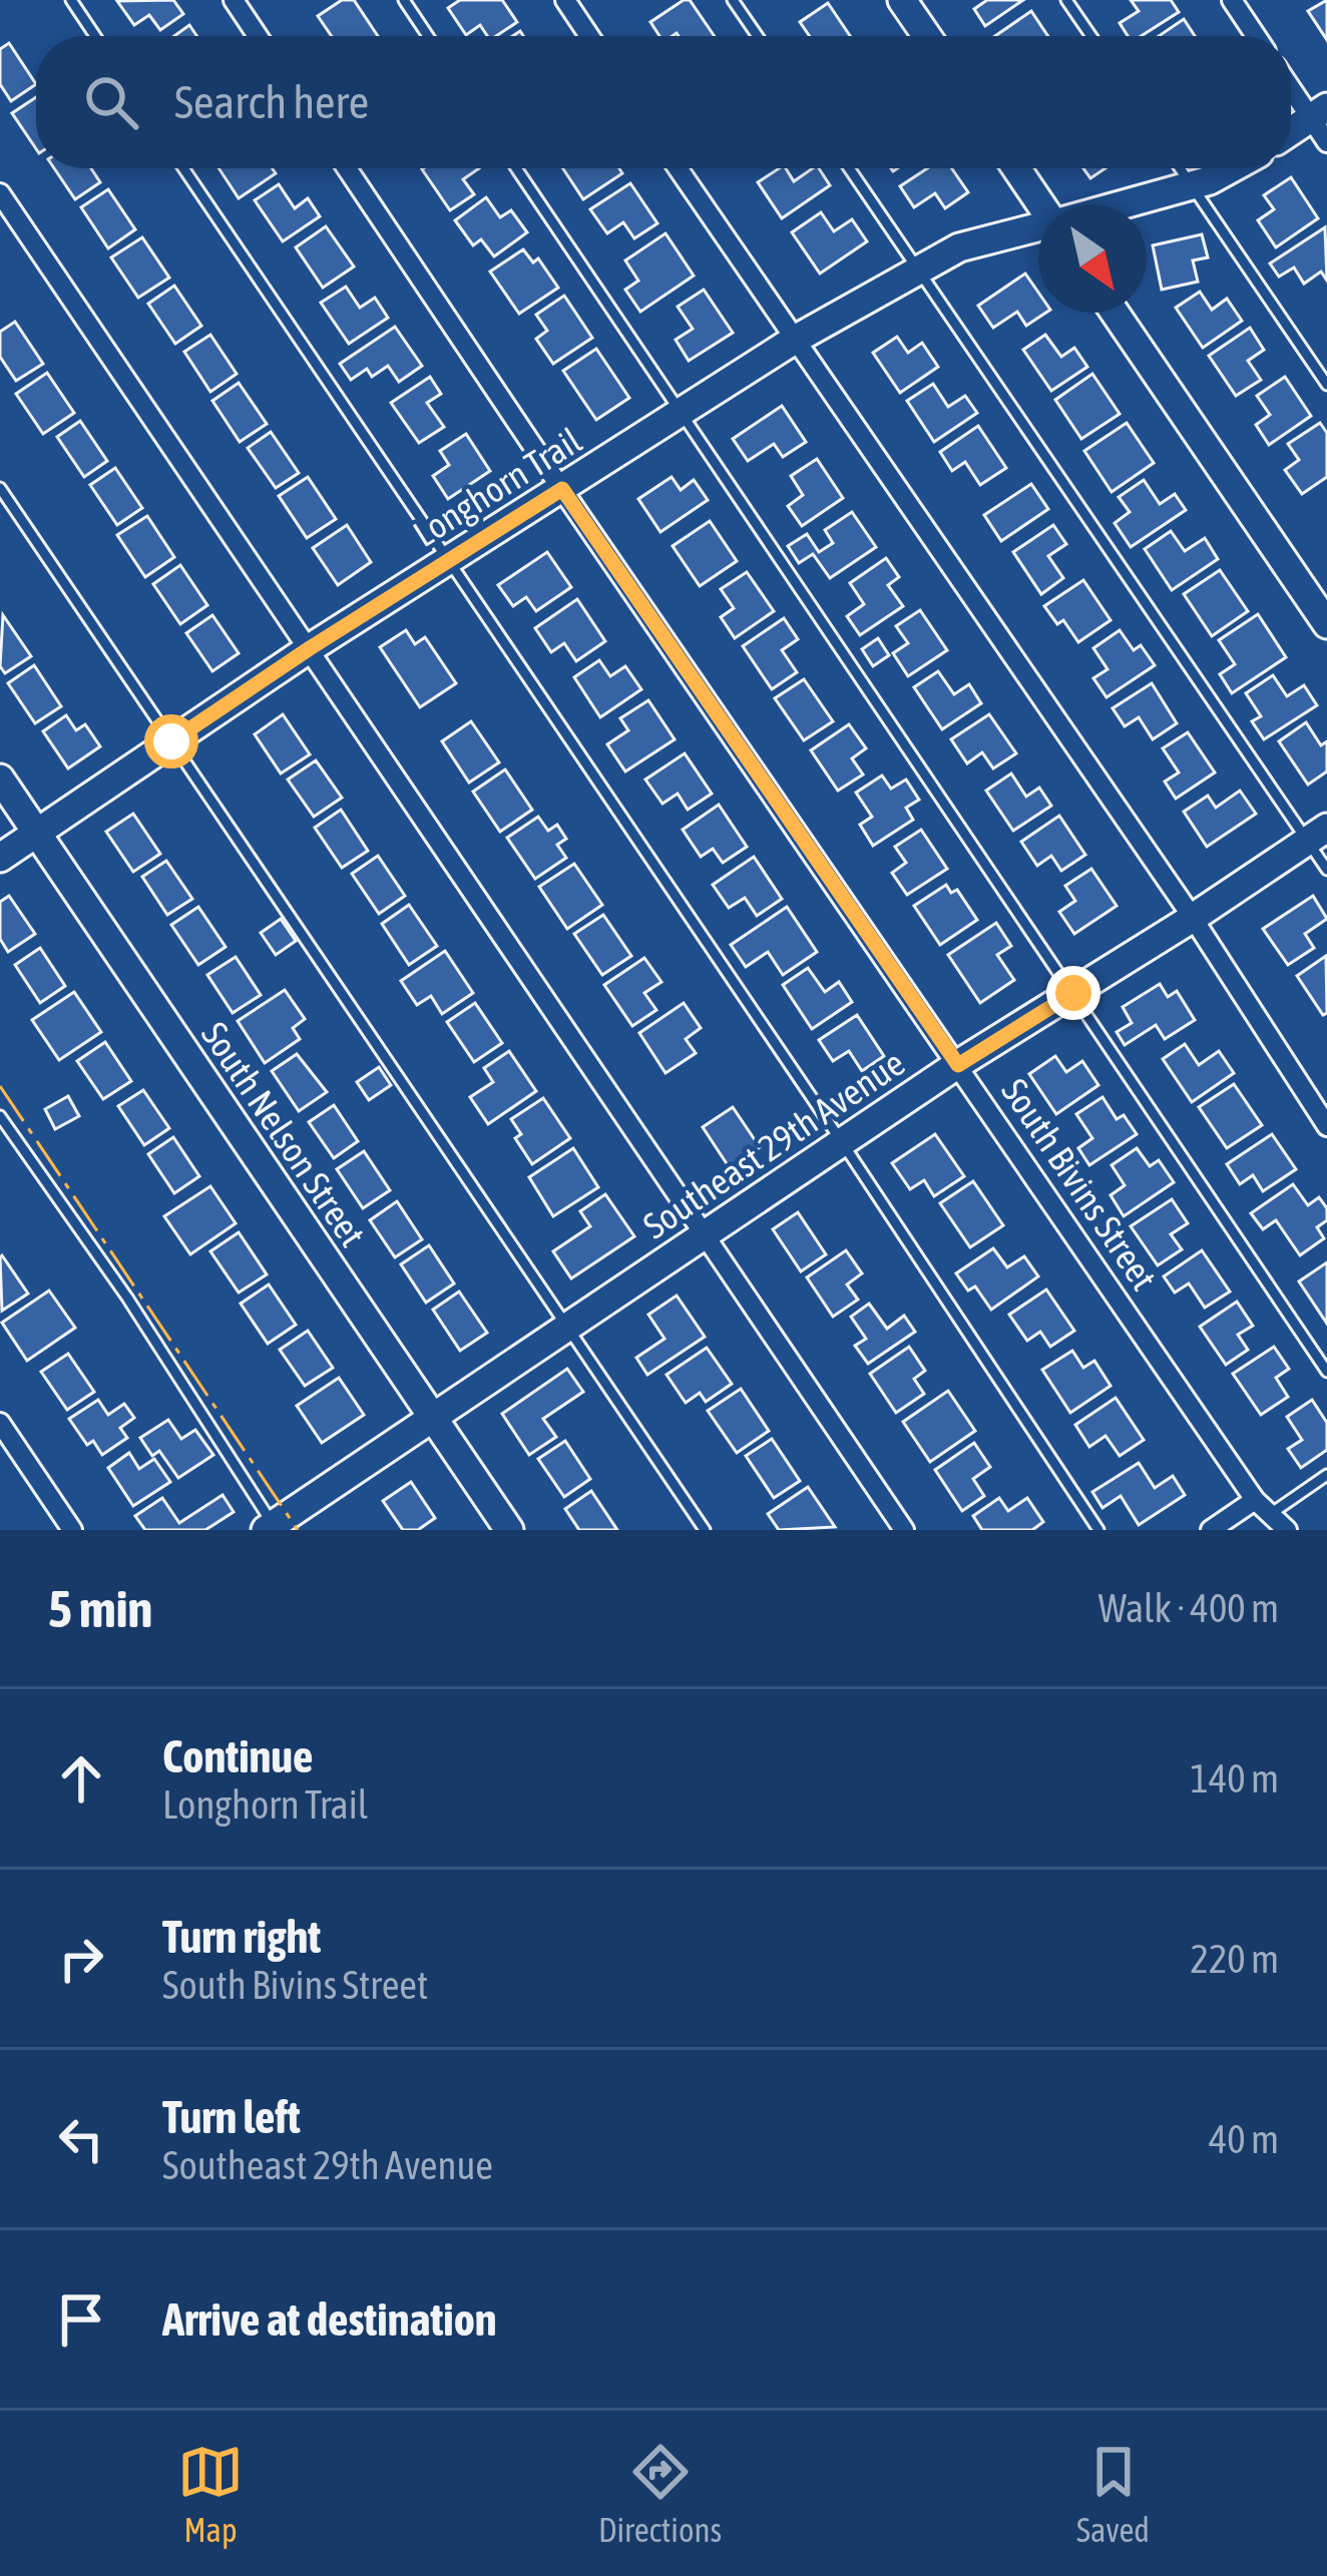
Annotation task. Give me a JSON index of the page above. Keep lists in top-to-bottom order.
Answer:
{
  "streets": {
    "street": [
      "Longhorn Trail",
      "South Nelson Street",
      "Southeast 29th Avenue",
      "South Bivins Street"
    ]
  },
  "crossings": [
    ["Longhorn Trail", "South Nelson Street"],
    ["Longhorn Trail", "South Bivins Street"],
    ["South Nelson Street", "Southeast 29th Avenue"],
    ["Southeast 29th Avenue", "South Bivins Street"]
  ],
  "north": "bottom right",
  "page": {
    "search": "Search here",
    "heading": ["5 min", "Walk · 400 m"],
    "list": [
      ["Continue", "Longhorn Trail", "140 m"],
      ["Turn right", "South Bivins Street", "220 m"],
      ["Turn left", "Southeast 29th Avenue", "40 m"],
      "Arrive at destination"
    ],
    "nav": ["Map", "Directions", "Saved"]
  }
}
